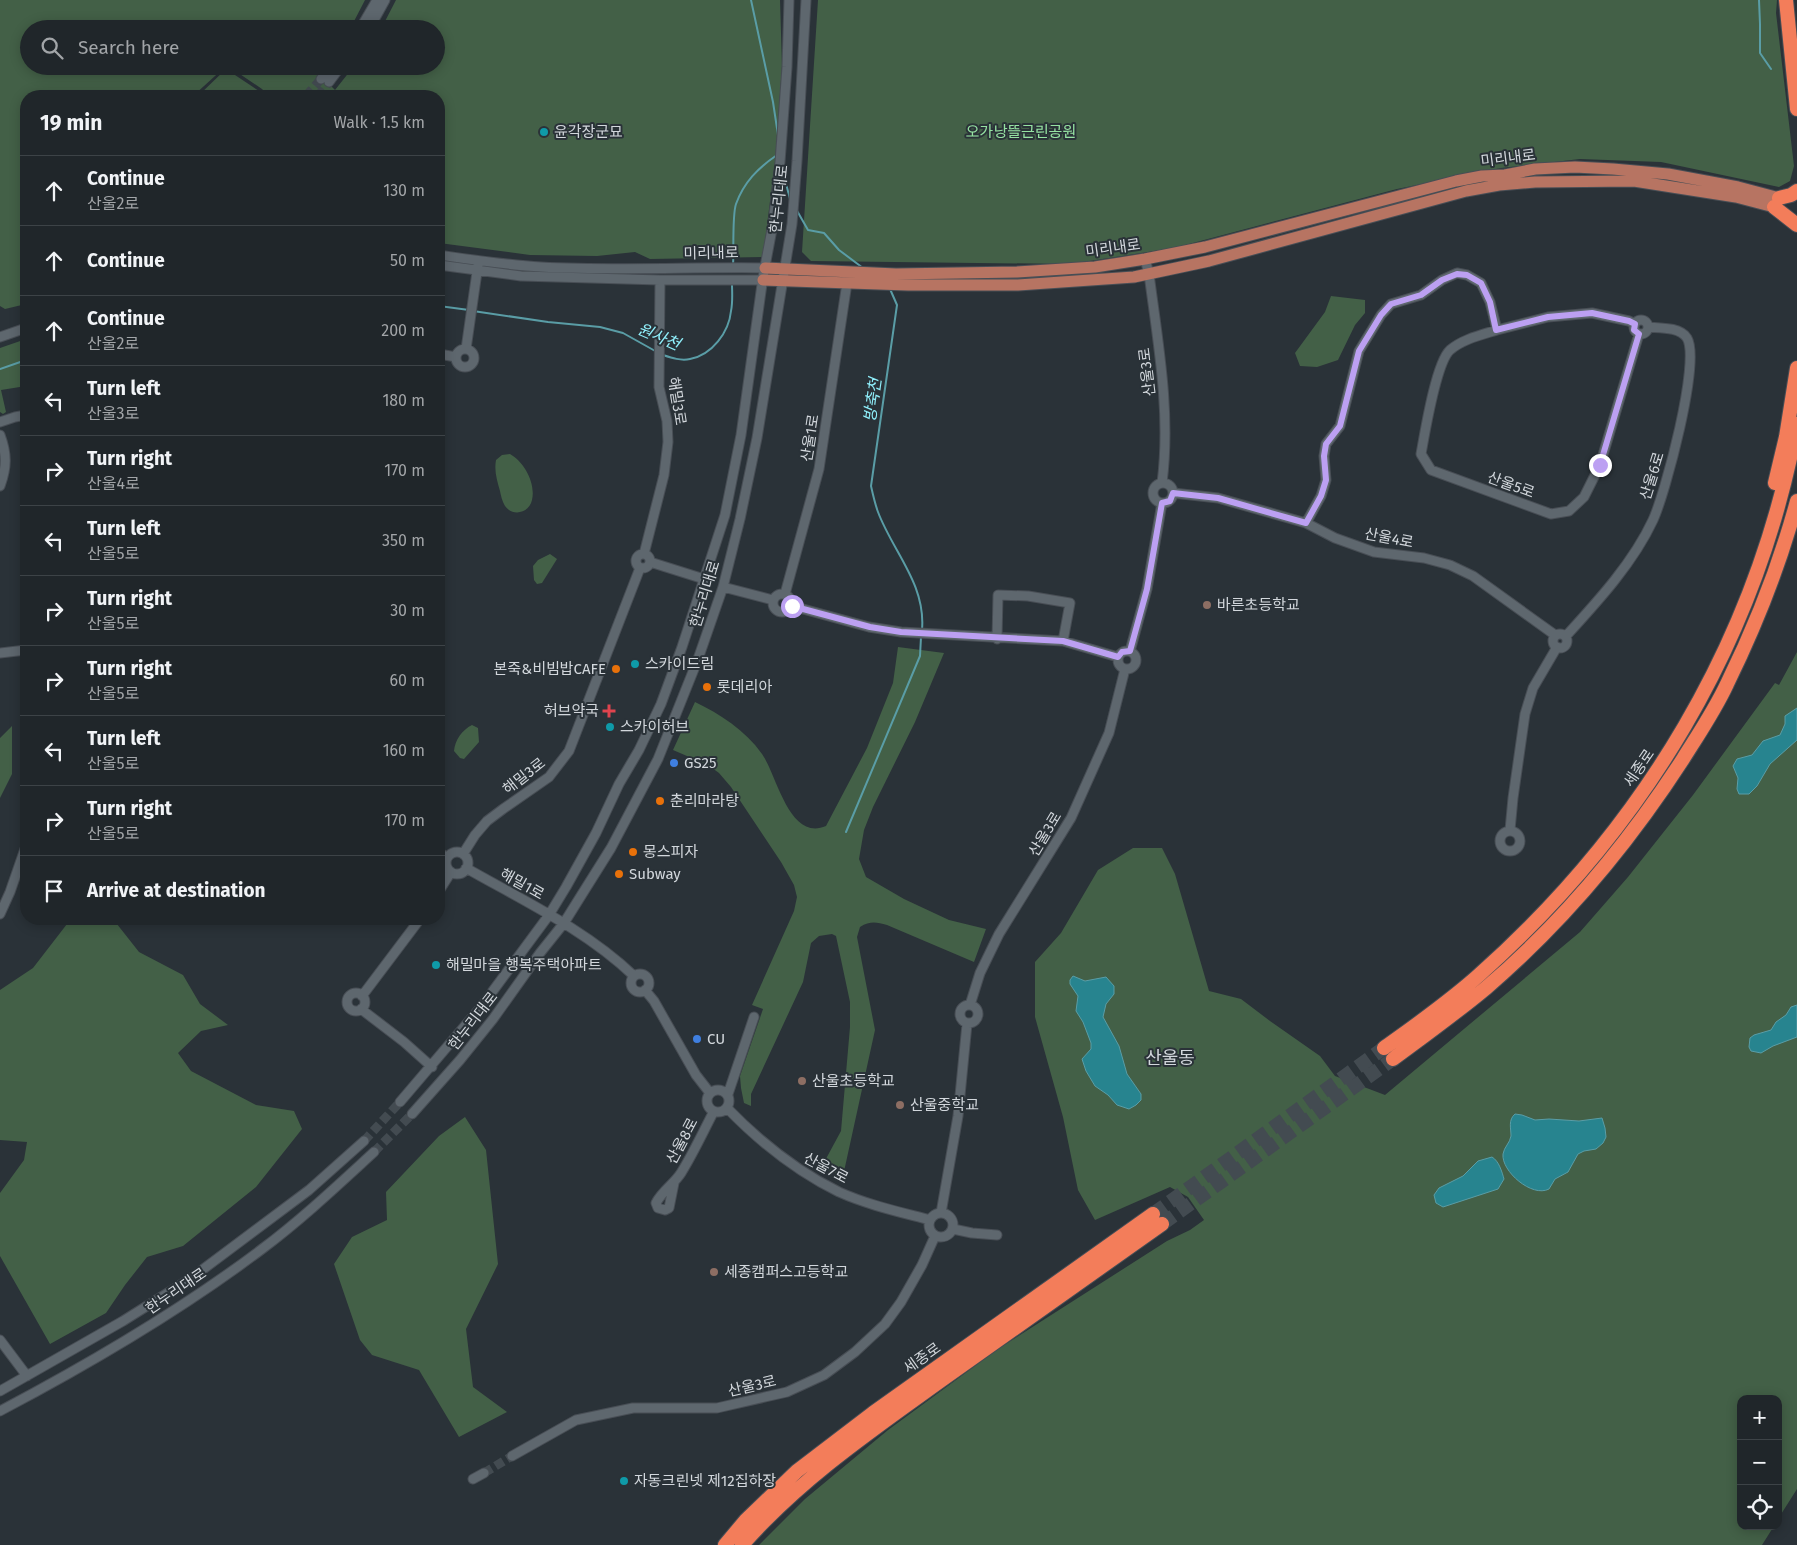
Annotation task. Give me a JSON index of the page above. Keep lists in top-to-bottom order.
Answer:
{
  "streets": {
    "highway": ["세종로"],
    "main road": ["미리내로"],
    "street": [
      "한누리대로",
      "산울3로",
      "해밀3로",
      "산울1로",
      "산울6로",
      "산울5로",
      "산울4로",
      "해밀1로",
      "산울8로",
      "산울7로"
    ]
  },
  "crossings": [
    ["미리내로", "한누리대로"],
    ["미리내로", "산울3로"],
    ["미리내로", "해밀3로"],
    ["미리내로", "산울1로"],
    ["한누리대로", "해밀1로"],
    ["산울3로", "산울4로"],
    ["산울3로", "산울7로"],
    ["해밀3로", "해밀1로"],
    ["산울6로", "산울5로"],
    ["산울6로", "산울4로"],
    ["산울8로", "산울7로"]
  ],
  "districts": ["산울동"],
  "water": ["원사천", "방축천"],
  "parks": ["오가낭뜰근린공원"],
  "places": {
    "other": [
      "윤각장군묘",
      "바른초등학교",
      "스카이드림",
      "본죽&비빔밥CAFE",
      "롯데리아",
      "스카이허브",
      "GS25",
      "춘리마라탕",
      "몽스피자",
      "Subway",
      "해밀마을 행복주택아파트",
      "CU",
      "산울초등학교",
      "산울중학교",
      "세종캠퍼스고등학교",
      "자동크린넷 제12집하장"
    ],
    "health": ["허브약국"]
  },
  "page": {
    "search": "Search here",
    "heading": ["19 min", "Walk · 1.5 km"],
    "list": [
      ["Continue", "산울2로", "130 m"],
      ["Continue", "50 m"],
      ["Continue", "산울2로", "200 m"],
      ["Turn left", "산울3로", "180 m"],
      ["Turn right", "산울4로", "170 m"],
      ["Turn left", "산울5로", "350 m"],
      ["Turn right", "산울5로", "30 m"],
      ["Turn right", "산울5로", "60 m"],
      ["Turn left", "산울5로", "160 m"],
      ["Turn right", "산울5로", "170 m"],
      "Arrive at destination"
    ],
    "map_buttons": ["+", "−"]
  }
}
